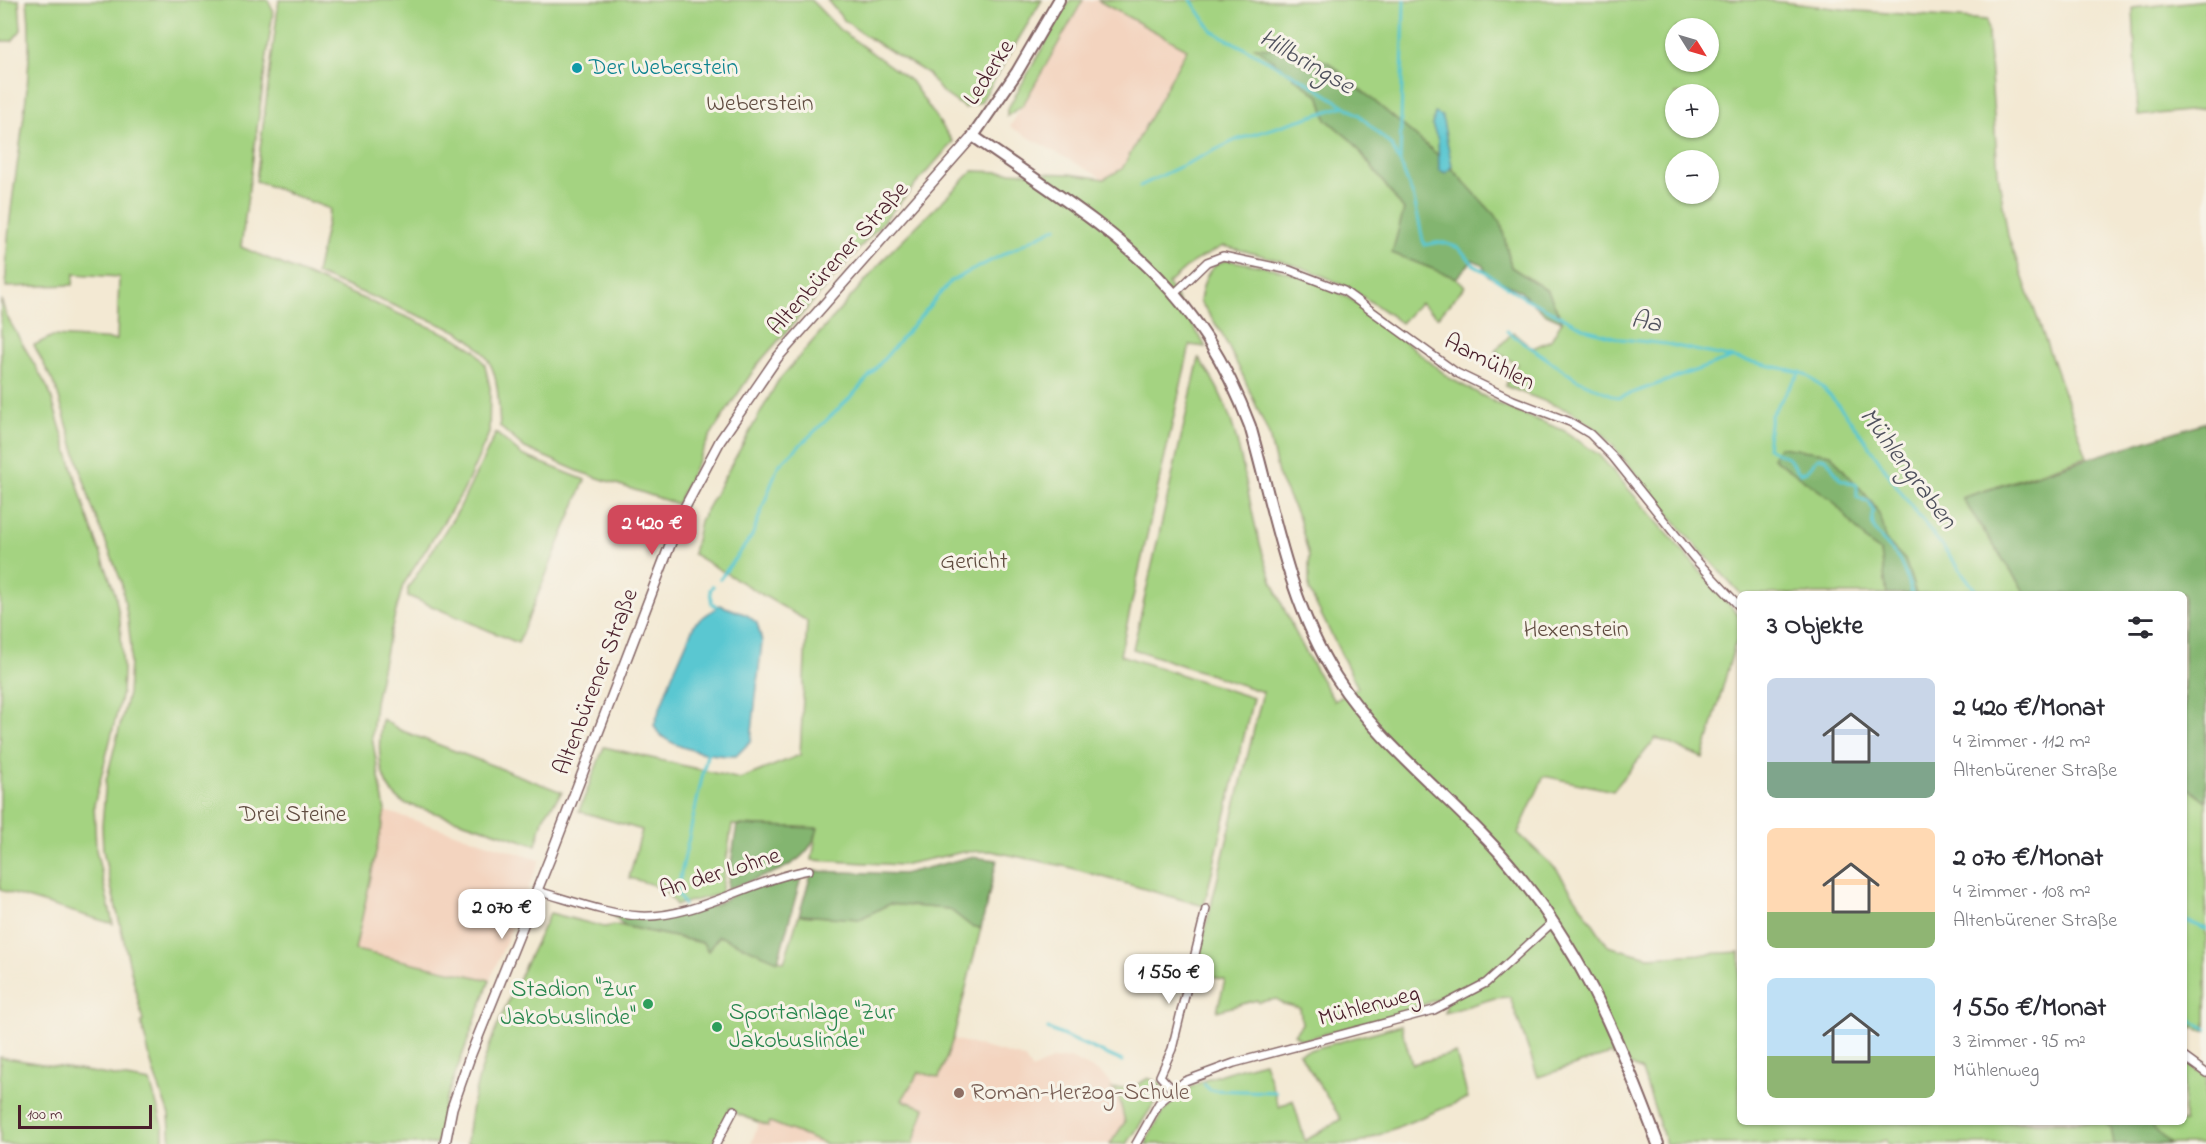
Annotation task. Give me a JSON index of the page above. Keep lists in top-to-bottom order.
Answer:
{
  "streets": {
    "main road": ["Lederke"],
    "street": [
      "Altenbürener Straße",
      "Aamühlen",
      "An der Lohne",
      "Mühlenweg"
    ]
  },
  "crossings": [
    ["Lederke", "Altenbürener Straße"],
    ["Altenbürener Straße", "An der Lohne"]
  ],
  "water": ["Hillbringse", "Aa", "Mühlengraben"],
  "parks": [
    "Weberstein",
    "Gericht",
    "Hexenstein",
    "Drei Steine"
  ],
  "places": [
    "Der Weberstein",
    "Stadion \"Zur Jakobuslinde\"",
    "Sportanlage \"Zur Jakobuslinde\"",
    "Roman-Herzog-Schule"
  ],
  "scale_bar": "100 m",
  "north": "bottom right",
  "page": {
    "map_buttons": ["+", "−"],
    "price": ["2 420 €", "2 070 €", "1 550 €"],
    "heading": "3 Objekte",
    "list": [
      {
        "name": "2 420 €/Monat",
        "note": "4 Zimmer · 112 m² · Altenbürener Straße"
      },
      {
        "name": "2 070 €/Monat",
        "note": "4 Zimmer · 108 m² · Altenbürener Straße"
      },
      {
        "name": "1 550 €/Monat",
        "note": "3 Zimmer · 95 m² · Mühlenweg"
      }
    ],
    "scale": "100 m"
  }
}
